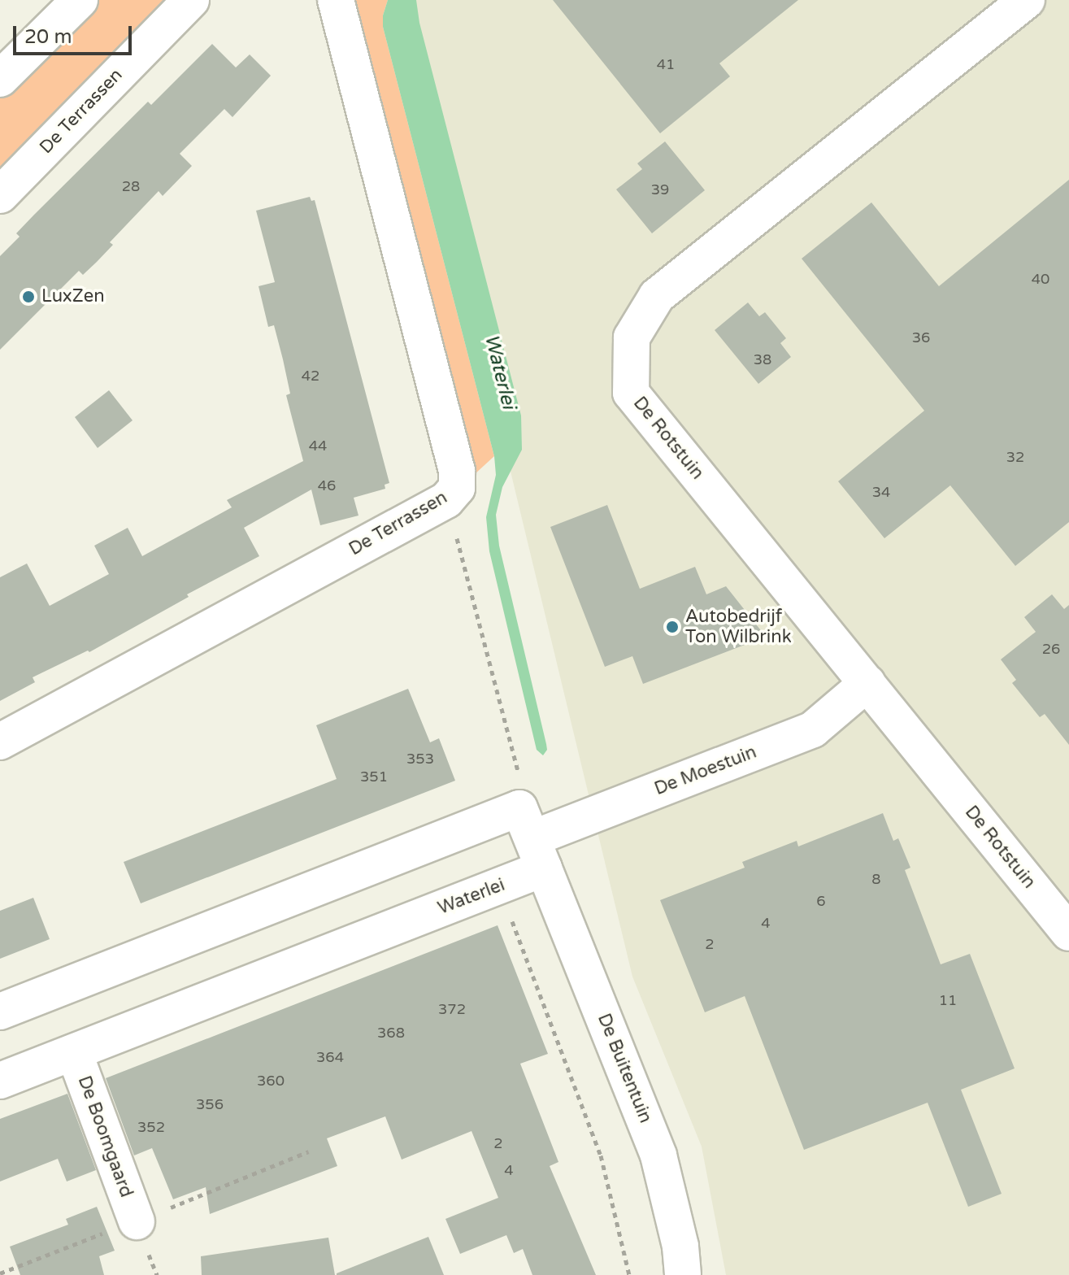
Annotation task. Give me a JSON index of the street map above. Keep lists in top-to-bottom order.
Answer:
{
  "streets": {
    "street": [
      "De Terrassen",
      "De Rotstuin",
      "De Moestuin",
      "Waterlei",
      "De Buitentuin",
      "De Boomgaard"
    ]
  },
  "crossings": [
    ["De Rotstuin", "De Moestuin"],
    ["De Moestuin", "Waterlei"],
    ["De Moestuin", "De Buitentuin"],
    ["Waterlei", "De Buitentuin"],
    ["Waterlei", "De Boomgaard"]
  ],
  "water": ["Waterlei"],
  "places": ["LuxZen", "Autobedrijf Ton Wilbrink"],
  "house_numbers": [
    "41",
    "28",
    "39",
    "40",
    "36",
    "38",
    "42",
    "44",
    "32",
    "46",
    "34",
    "26",
    "353",
    "351",
    "8",
    "6",
    "4",
    "2",
    "11",
    "372",
    "368",
    "364",
    "360",
    "356",
    "352",
    "2",
    "4"
  ],
  "scale_bar": "20 m"
}
